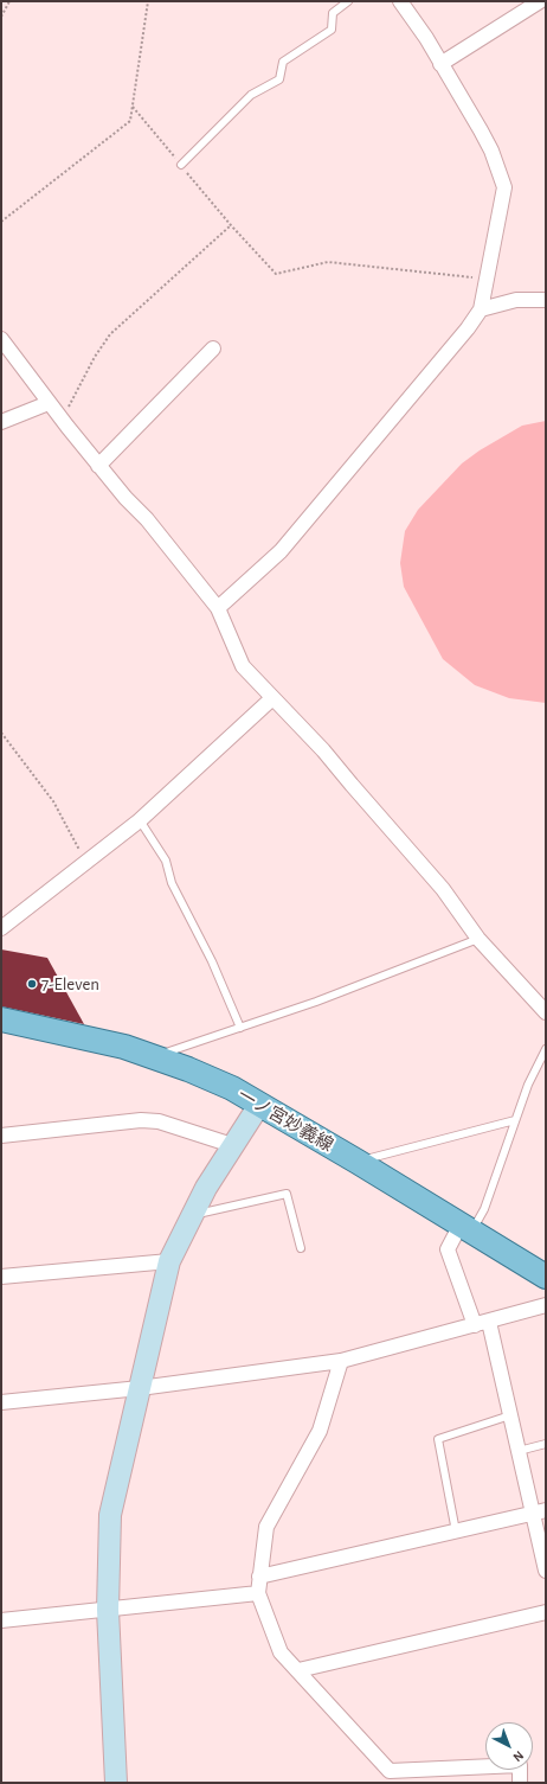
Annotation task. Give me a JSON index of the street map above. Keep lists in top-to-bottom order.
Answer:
{
  "streets": {
    "main road": ["一ノ宮妙義線"]
  },
  "places": ["7-Eleven"],
  "north": "bottom right"
}
